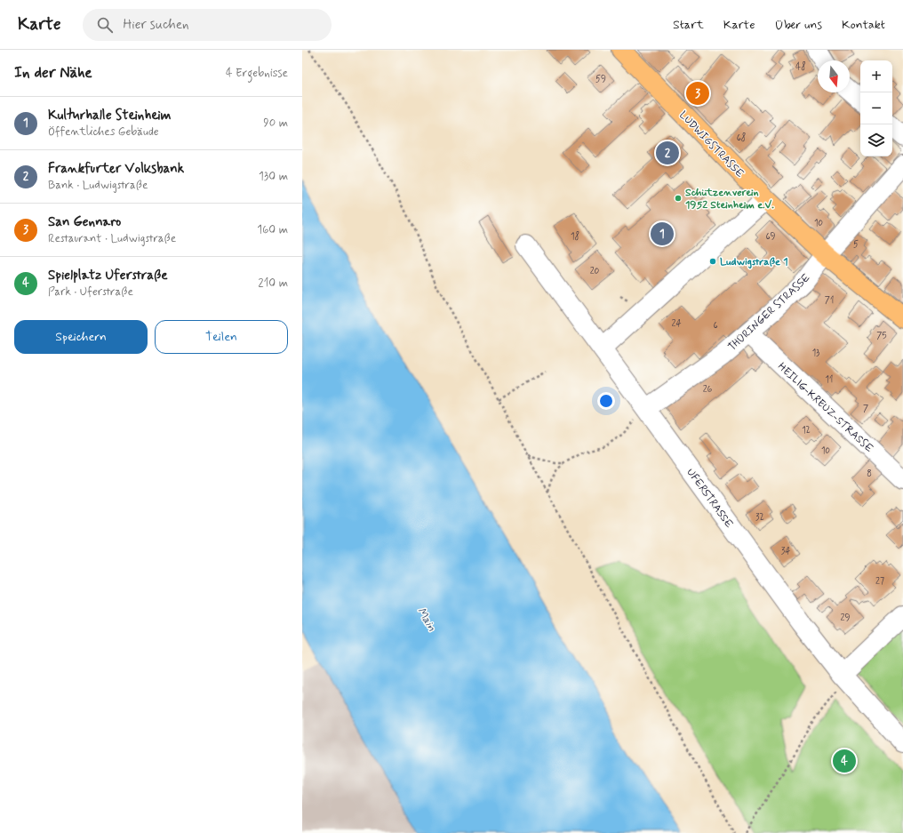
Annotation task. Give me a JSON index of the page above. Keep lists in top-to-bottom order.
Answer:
{
  "streets": {
    "main road": ["LUDWIGSTRASSE"],
    "street": ["THÜRINGER STRASSE", "HEILIG-KREUZ-STRASSE", "UFERSTRASSE"]
  },
  "crossings": [
    ["LUDWIGSTRASSE", "THÜRINGER STRASSE"],
    ["THÜRINGER STRASSE", "HEILIG-KREUZ-STRASSE"],
    ["THÜRINGER STRASSE", "UFERSTRASSE"]
  ],
  "water": ["Main"],
  "places": ["Schützenverein 1952 Steinheim e.V.", "Ludwigstraße 1"],
  "house_numbers": [
    "48",
    "59",
    "68",
    "10",
    "18",
    "69",
    "5",
    "20",
    "71",
    "24",
    "6",
    "75",
    "13",
    "11",
    "26",
    "7",
    "12",
    "10",
    "8",
    "32",
    "34",
    "27",
    "29"
  ],
  "north": "bottom",
  "page": {
    "header": "Karte",
    "search": "Hier suchen",
    "nav": [
      "Start",
      "Karte",
      "Über uns",
      "Kontakt"
    ],
    "heading": ["In der Nähe", "4 Ergebnisse"],
    "map_buttons": ["+", "−"],
    "pins": [
      "3",
      "2",
      "1",
      "4"
    ],
    "list": [
      {
        "mark": "1",
        "name": "Kulturhalle Steinheim",
        "note": "Öffentliches Gebäude",
        "value": "90 m"
      },
      {
        "mark": "2",
        "name": "Frankfurter Volksbank",
        "note": "Bank · Ludwigstraße",
        "value": "130 m"
      },
      {
        "mark": "3",
        "name": "San Gennaro",
        "note": "Restaurant · Ludwigstraße",
        "value": "160 m"
      },
      {
        "mark": "4",
        "name": "Spielplatz Uferstraße",
        "note": "Park · Uferstraße",
        "value": "210 m"
      }
    ],
    "buttons": ["Speichern", "Teilen"]
  }
}
